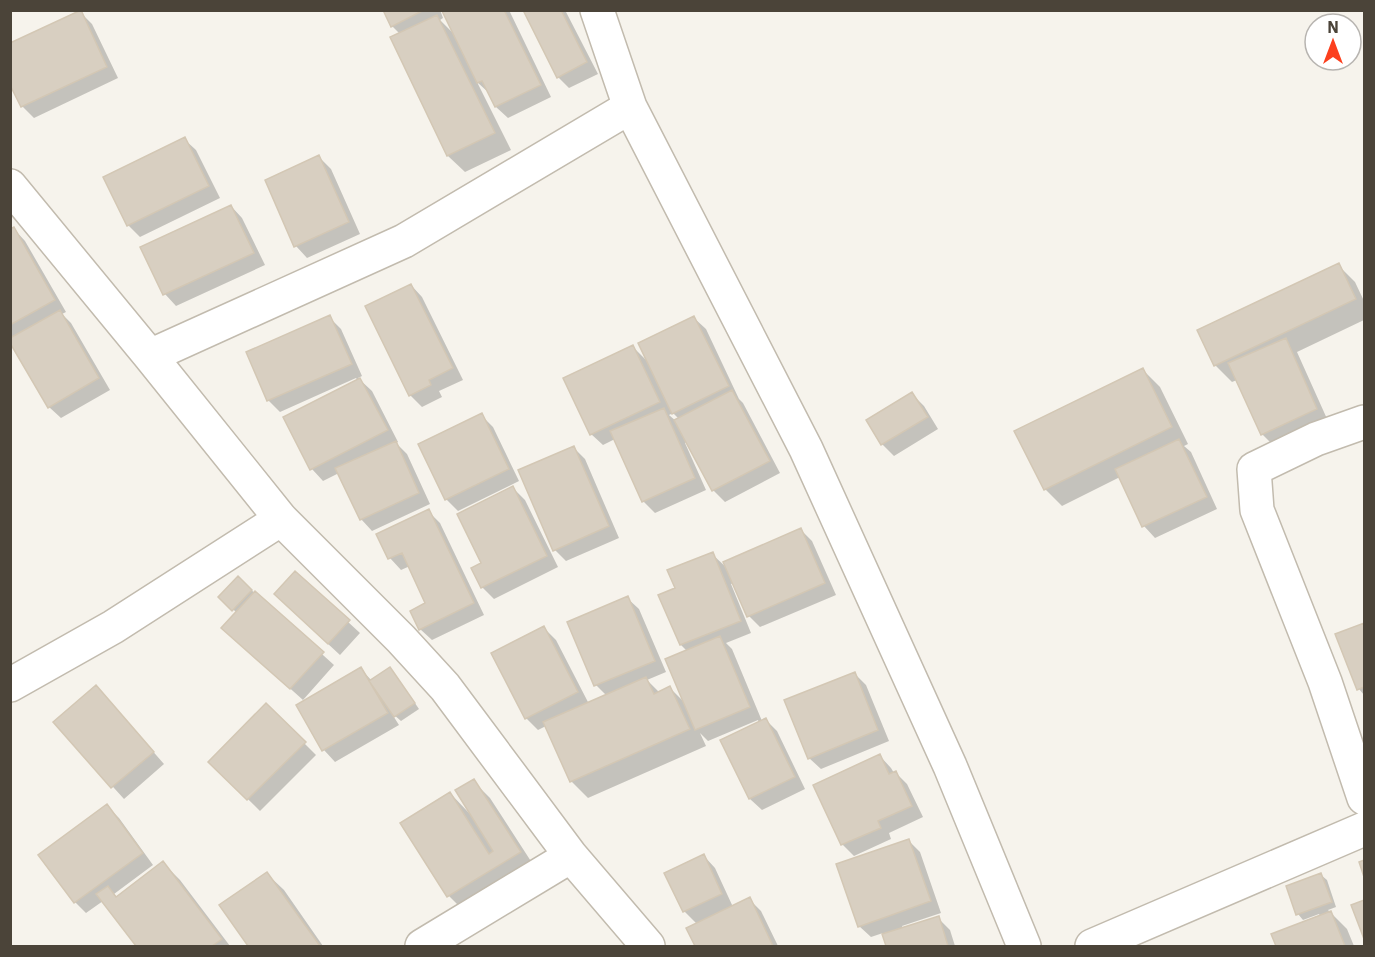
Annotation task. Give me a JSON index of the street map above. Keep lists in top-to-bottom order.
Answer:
{
  "north": "top"
}
